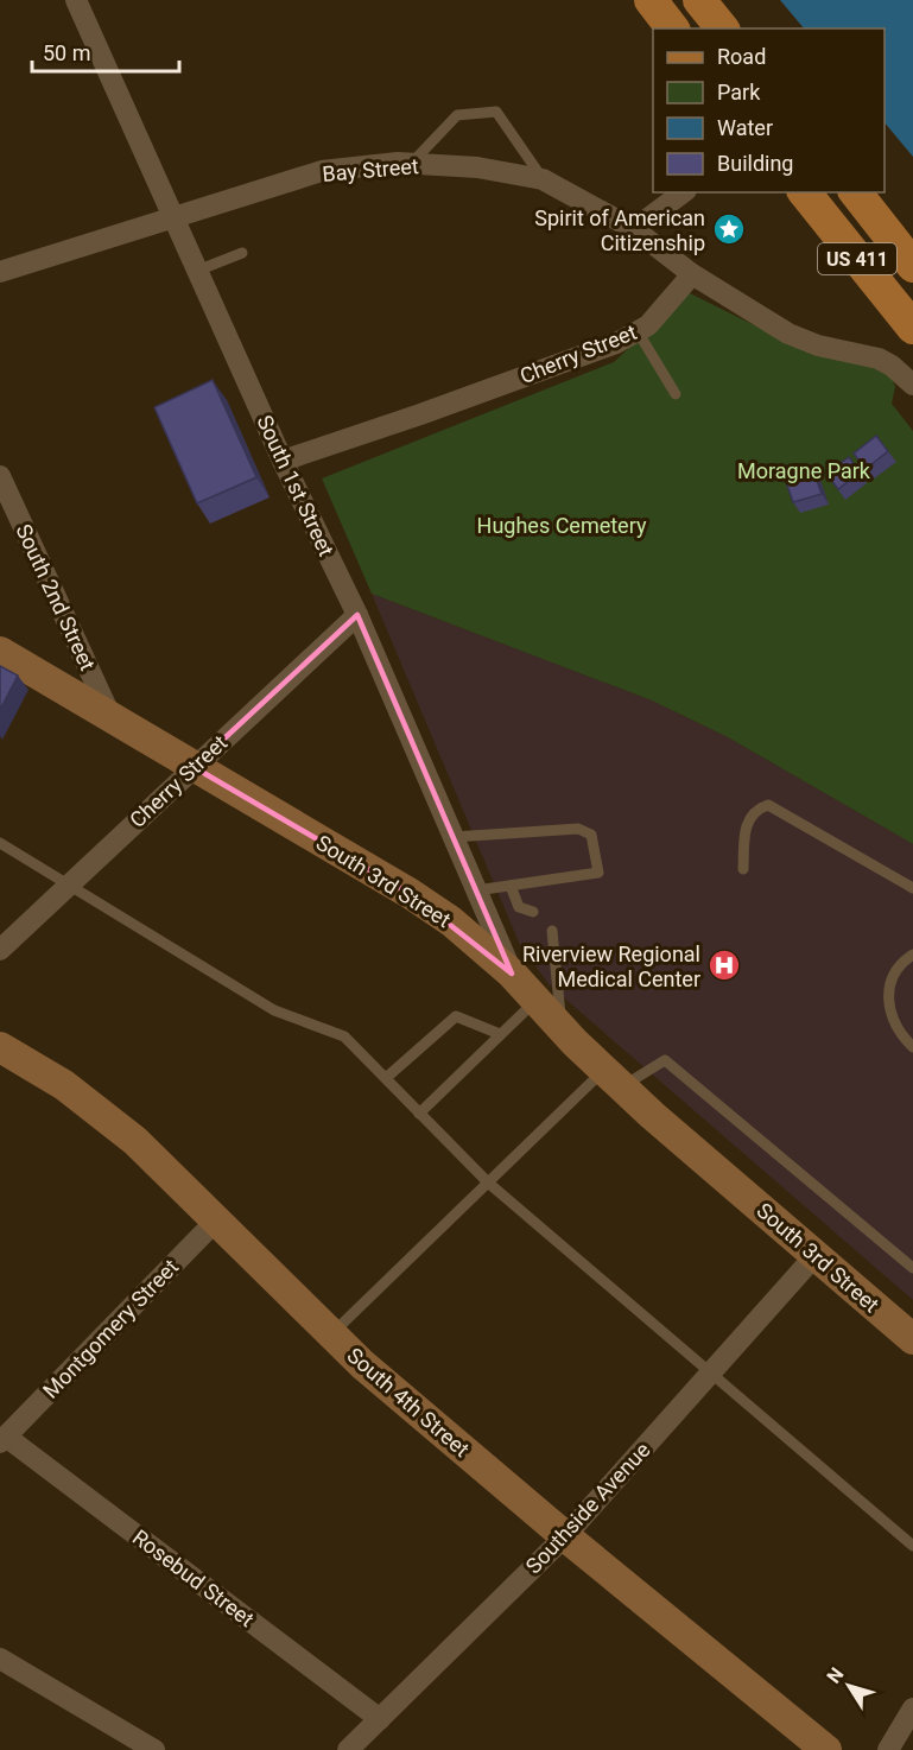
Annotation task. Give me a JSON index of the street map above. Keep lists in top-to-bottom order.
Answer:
{
  "streets": {
    "main road": ["US 411", "South 3rd Street", "South 4th Street"],
    "street": [
      "Bay Street",
      "Cherry Street",
      "South 1st Street",
      "South 2nd Street",
      "Montgomery Street",
      "Southside Avenue",
      "Rosebud Street"
    ]
  },
  "crossings": [
    ["Bay Street", "Cherry Street"],
    ["Bay Street", "South 1st Street"],
    ["Cherry Street", "South 1st Street"],
    ["Cherry Street", "South 3rd Street"],
    ["South 1st Street", "South 3rd Street"],
    ["South 2nd Street", "South 3rd Street"],
    ["South 3rd Street", "Southside Avenue"],
    ["Montgomery Street", "South 4th Street"],
    ["Montgomery Street", "Rosebud Street"],
    ["South 4th Street", "Southside Avenue"],
    ["Southside Avenue", "Rosebud Street"]
  ],
  "parks": ["Moragne Park", "Hughes Cemetery"],
  "places": {
    "place": ["Spirit of American Citizenship"],
    "hospital": ["Riverview Regional Medical Center"]
  },
  "legend": [
    "Road",
    "Park",
    "Water",
    "Building"
  ],
  "scale_bar": "50 m",
  "north": "top left"
}
